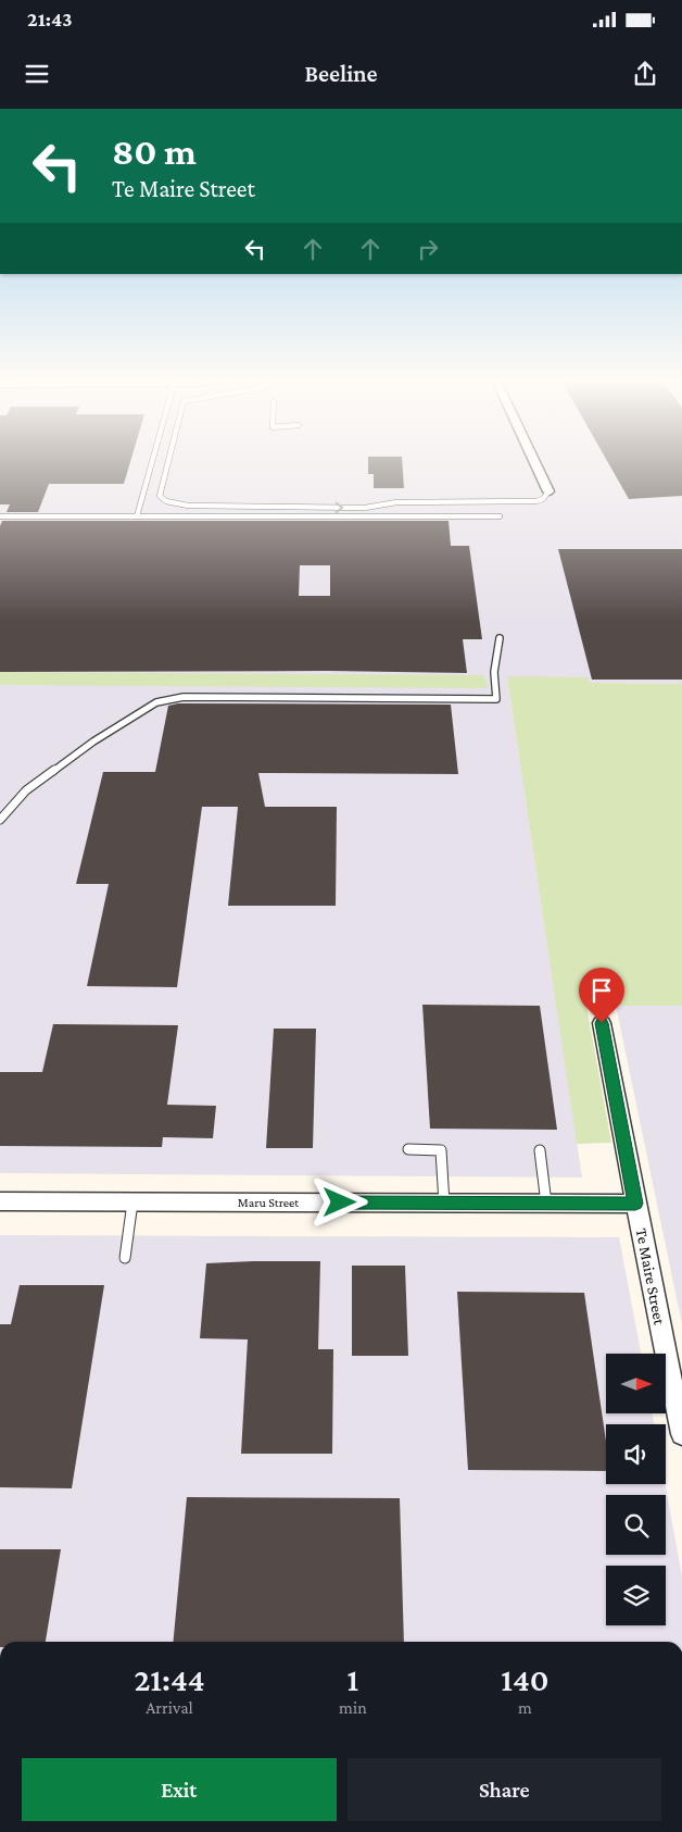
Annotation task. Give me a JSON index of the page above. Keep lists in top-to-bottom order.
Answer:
{
  "streets": {
    "street": ["Maru Street", "Te Maire Street"]
  },
  "crossings": [
    ["Maru Street", "Te Maire Street"]
  ],
  "north": "right",
  "page": {
    "status": "21:43",
    "header": "Beeline",
    "turn": ["80 m", "Te Maire Street"],
    "eta": [
      "21:44",
      "Arrival",
      "1",
      "min",
      "140",
      "m"
    ],
    "buttons": ["Exit", "Share"]
  }
}
